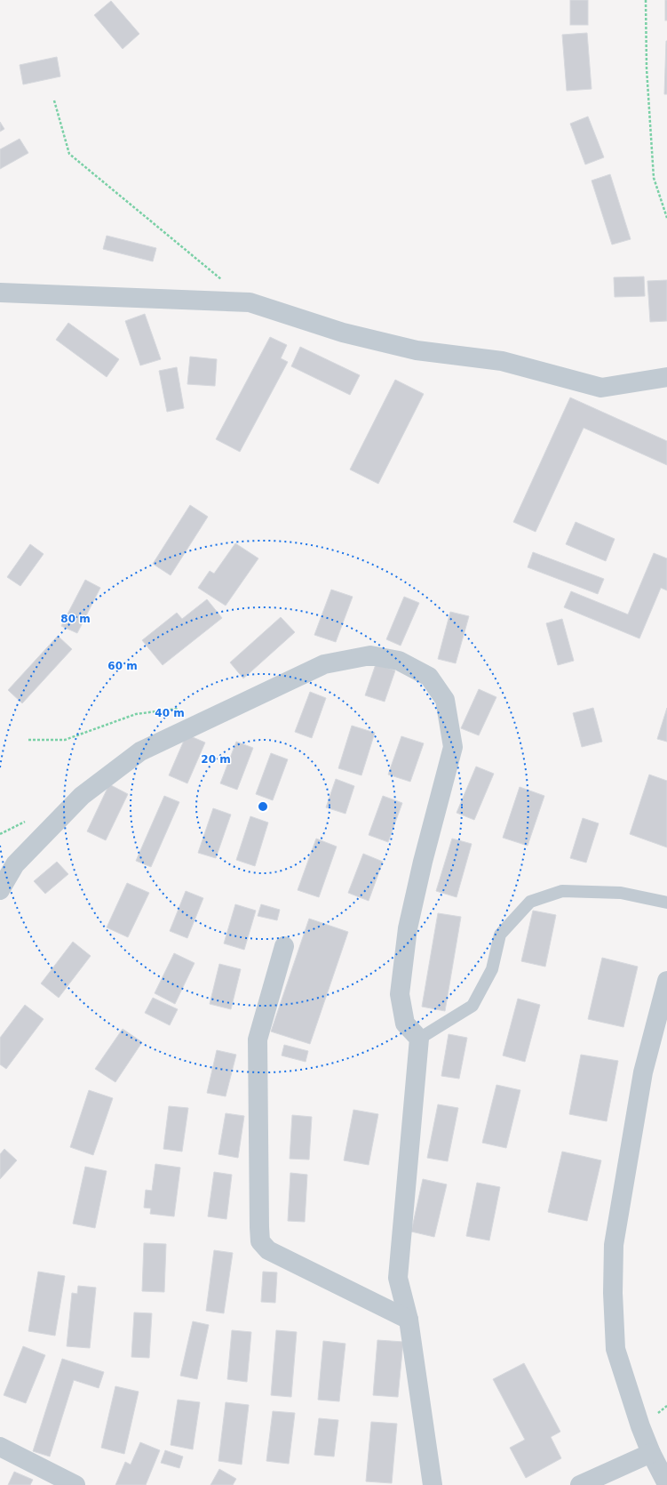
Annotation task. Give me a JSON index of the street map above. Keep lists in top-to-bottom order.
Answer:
{
  "rings": [
    "80 m",
    "60 m",
    "40 m",
    "20 m"
  ]
}
